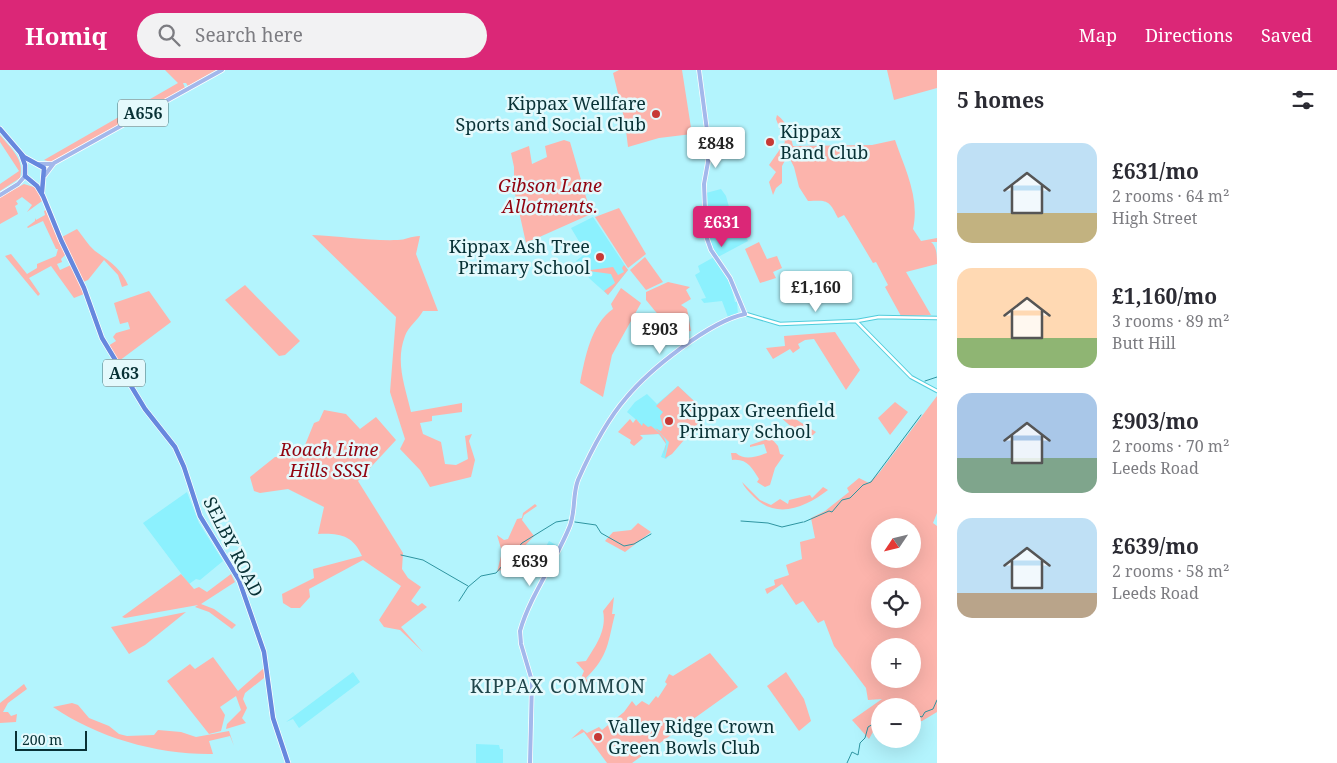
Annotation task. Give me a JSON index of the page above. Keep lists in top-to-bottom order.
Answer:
{
  "streets": {
    "highway": ["A63", "SELBY ROAD"],
    "main road": ["A656"]
  },
  "crossings": [
    ["A656", "SELBY ROAD"]
  ],
  "districts": ["KIPPAX COMMON"],
  "parks": ["Gibson Lane Allotments.", "Roach Lime Hills SSSI"],
  "places": [
    "Kippax Wellfare Sports and Social Club",
    "Kippax Band Club",
    "Kippax Ash Tree Primary School",
    "Kippax Greenfield Primary School",
    "Valley Ridge Crown Green Bowls Club"
  ],
  "scale_bar": "200 m",
  "north": "bottom left",
  "page": {
    "header": "Homiq",
    "search": "Search here",
    "nav": ["Map", "Directions", "Saved"],
    "heading": "5 homes",
    "price": [
      "£848",
      "£631",
      "£1,160",
      "£903",
      "£639"
    ],
    "list": [
      {
        "name": "£631/mo",
        "note": "2 rooms · 64 m² · High Street"
      },
      {
        "name": "£1,160/mo",
        "note": "3 rooms · 89 m² · Butt Hill"
      },
      {
        "name": "£903/mo",
        "note": "2 rooms · 70 m² · Leeds Road"
      },
      {
        "name": "£639/mo",
        "note": "2 rooms · 58 m² · Leeds Road"
      }
    ],
    "map_buttons": ["+", "−"],
    "scale": "200 m"
  }
}
